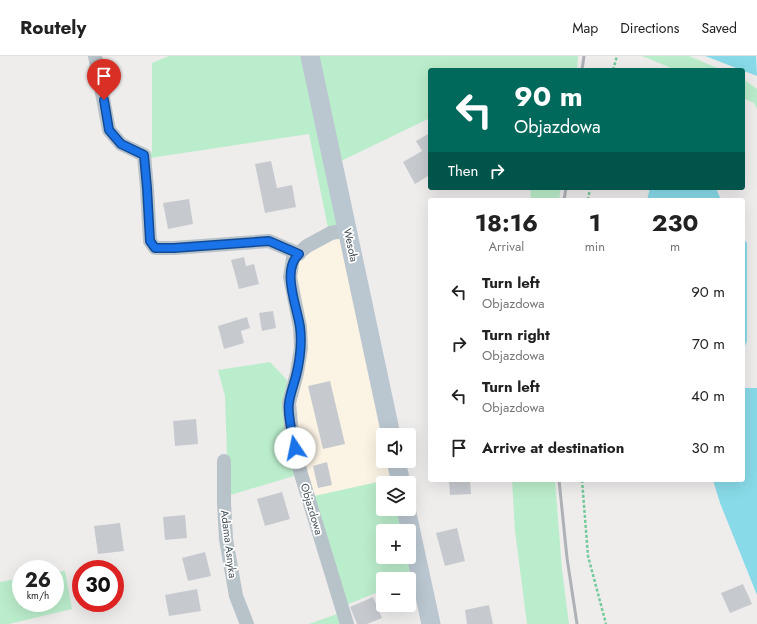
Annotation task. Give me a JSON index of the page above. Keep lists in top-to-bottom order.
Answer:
{
  "streets": {
    "main road": ["Wesoła"],
    "street": ["Objazdowa", "Adama Asnyka"]
  },
  "crossings": [
    ["Wesoła", "Objazdowa"]
  ],
  "page": {
    "header": "Routely",
    "nav": ["Map", "Directions", "Saved"],
    "turn": ["90 m", "Objazdowa"],
    "then": "Then",
    "eta": [
      "18:16",
      "Arrival",
      "1",
      "min",
      "230",
      "m"
    ],
    "list": [
      {
        "name": "Turn left",
        "note": "Objazdowa",
        "value": "90 m"
      },
      {
        "name": "Turn right",
        "note": "Objazdowa",
        "value": "70 m"
      },
      {
        "name": "Turn left",
        "note": "Objazdowa",
        "value": "40 m"
      },
      {
        "name": "Arrive at destination",
        "value": "30 m"
      }
    ],
    "map_buttons": ["+", "−"],
    "speed": "26 km/h",
    "limit": "30"
  }
}
